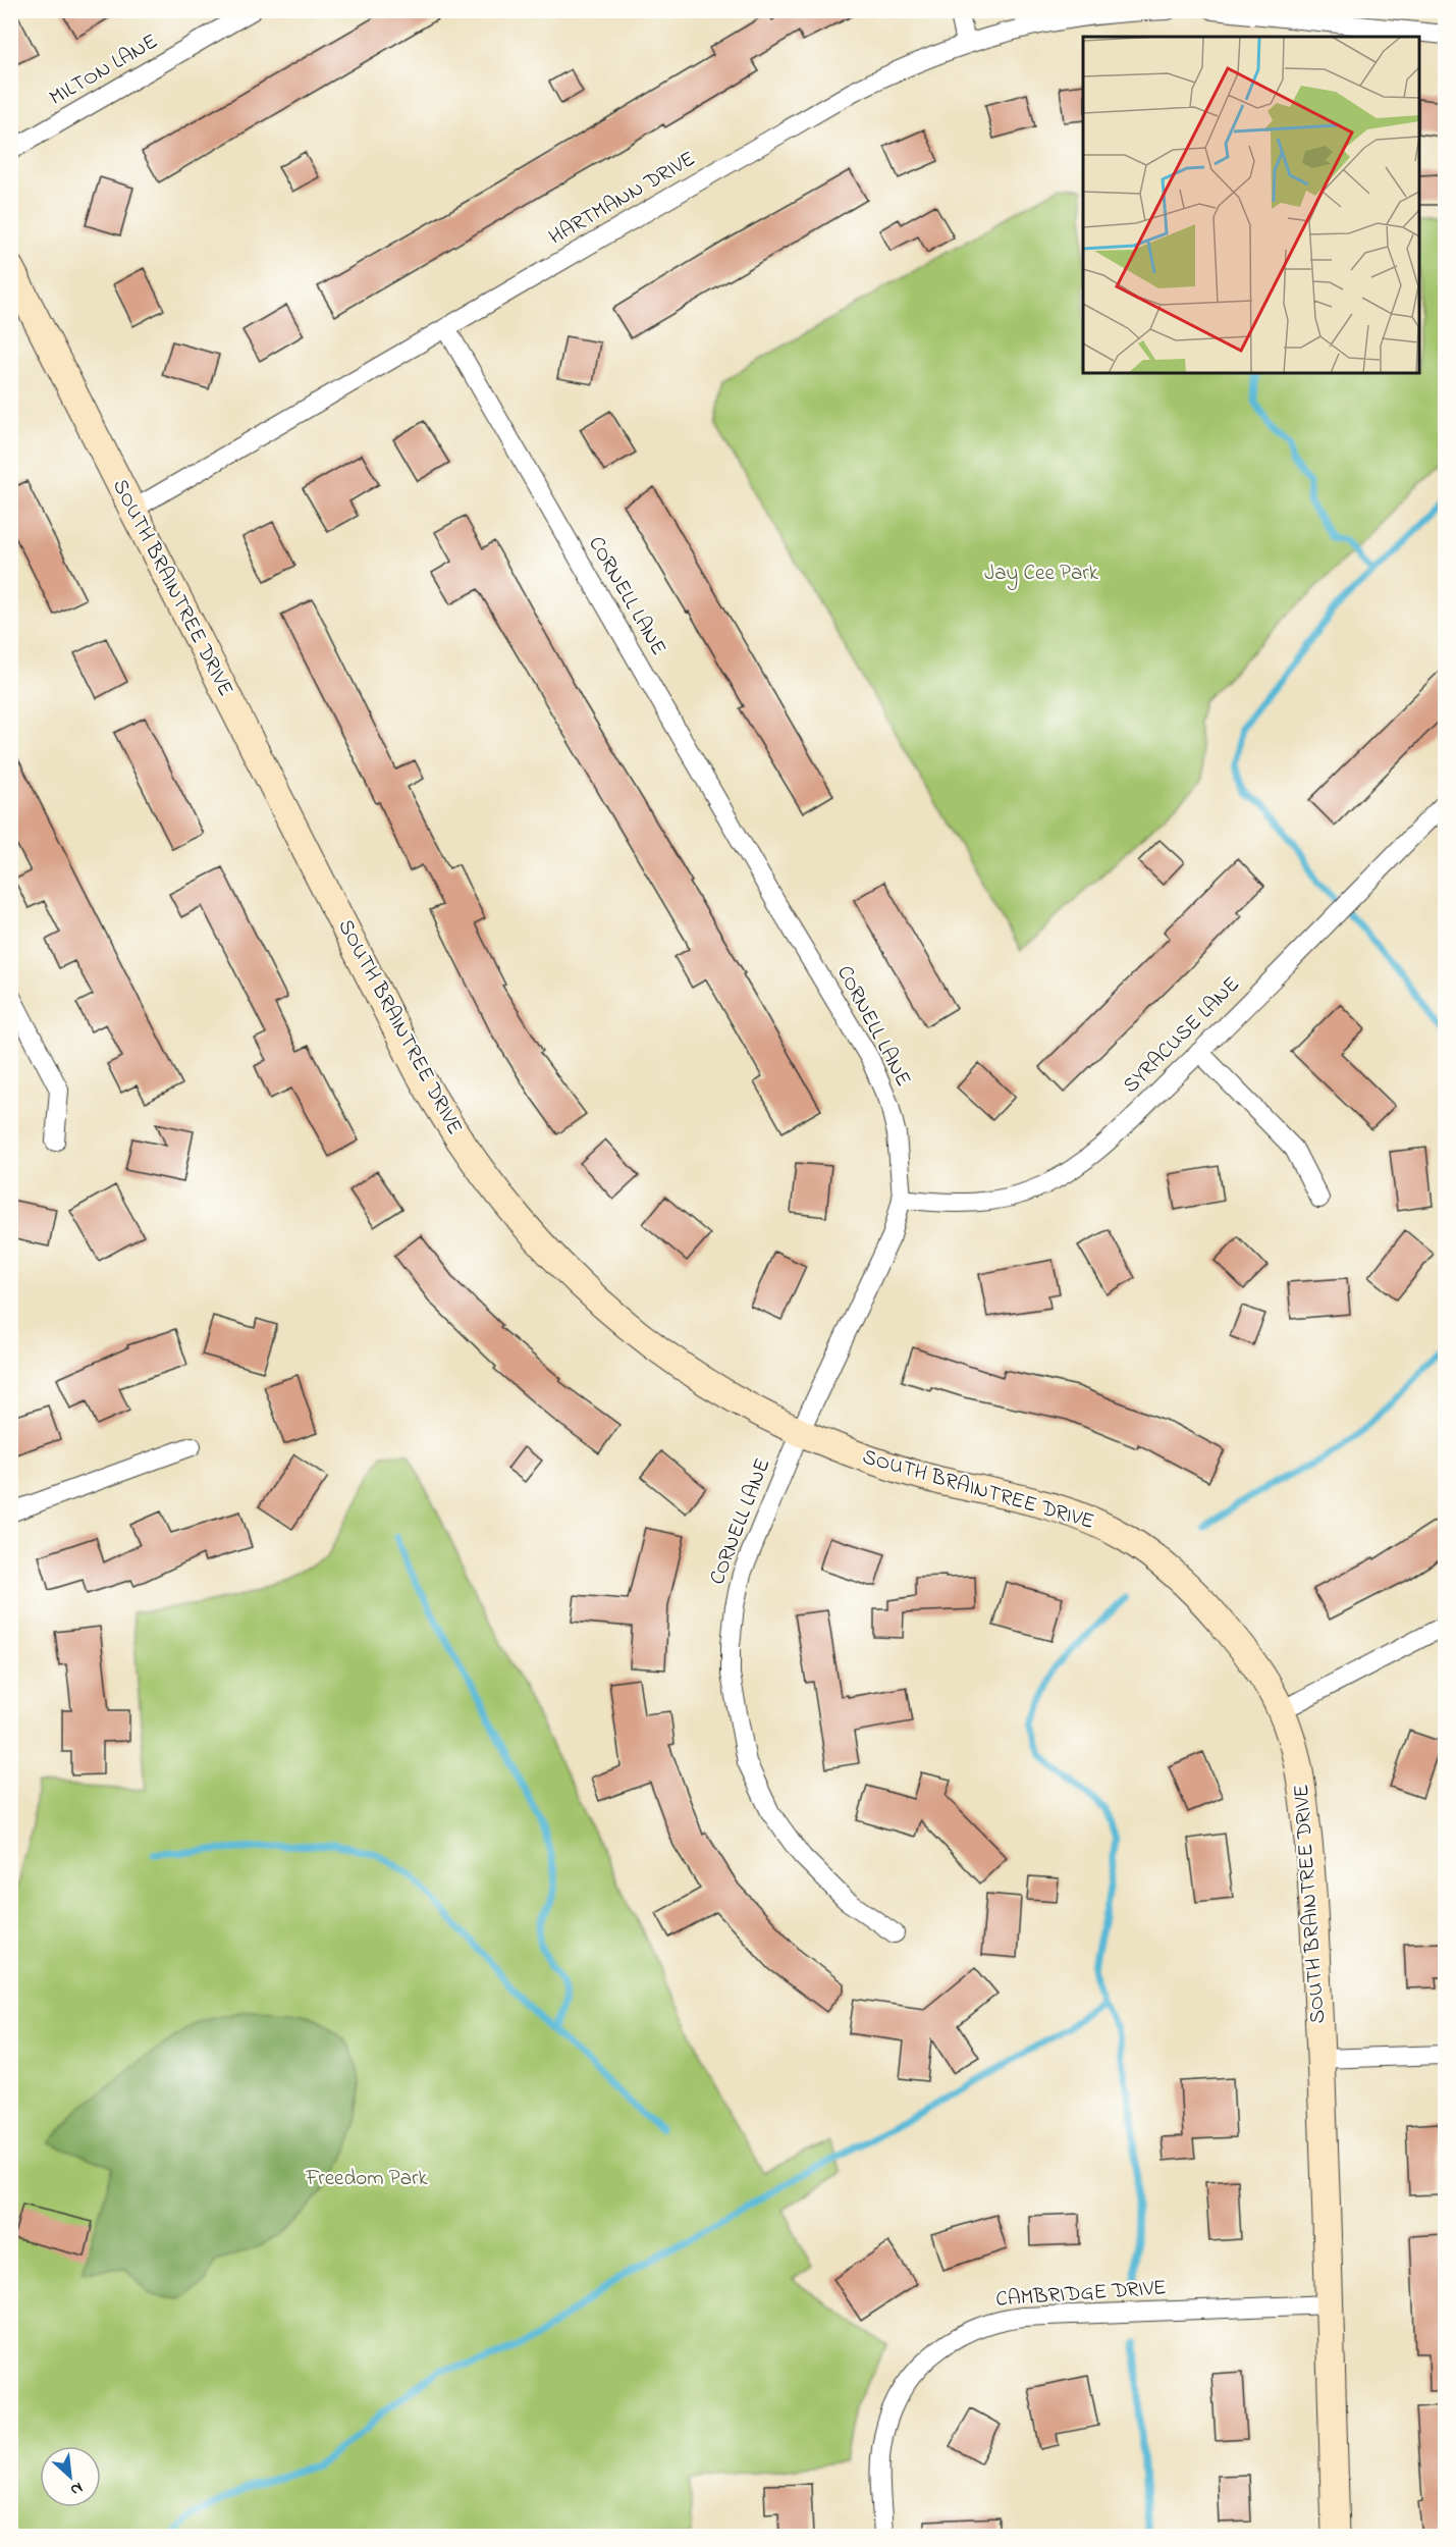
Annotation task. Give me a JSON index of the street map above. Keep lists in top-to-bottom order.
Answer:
{
  "streets": {
    "street": [
      "MILTON LANE",
      "HARTMANN DRIVE",
      "SOUTH BRAINTREE DRIVE",
      "CORNELL LANE",
      "SYRACUSE LANE",
      "CAMBRIDGE DRIVE"
    ]
  },
  "crossings": [
    ["HARTMANN DRIVE", "SOUTH BRAINTREE DRIVE"],
    ["HARTMANN DRIVE", "CORNELL LANE"],
    ["SOUTH BRAINTREE DRIVE", "CORNELL LANE"],
    ["SOUTH BRAINTREE DRIVE", "CAMBRIDGE DRIVE"],
    ["CORNELL LANE", "SYRACUSE LANE"]
  ],
  "parks": ["Jay Cee Park", "Freedom Park"],
  "north": "bottom right"
}
